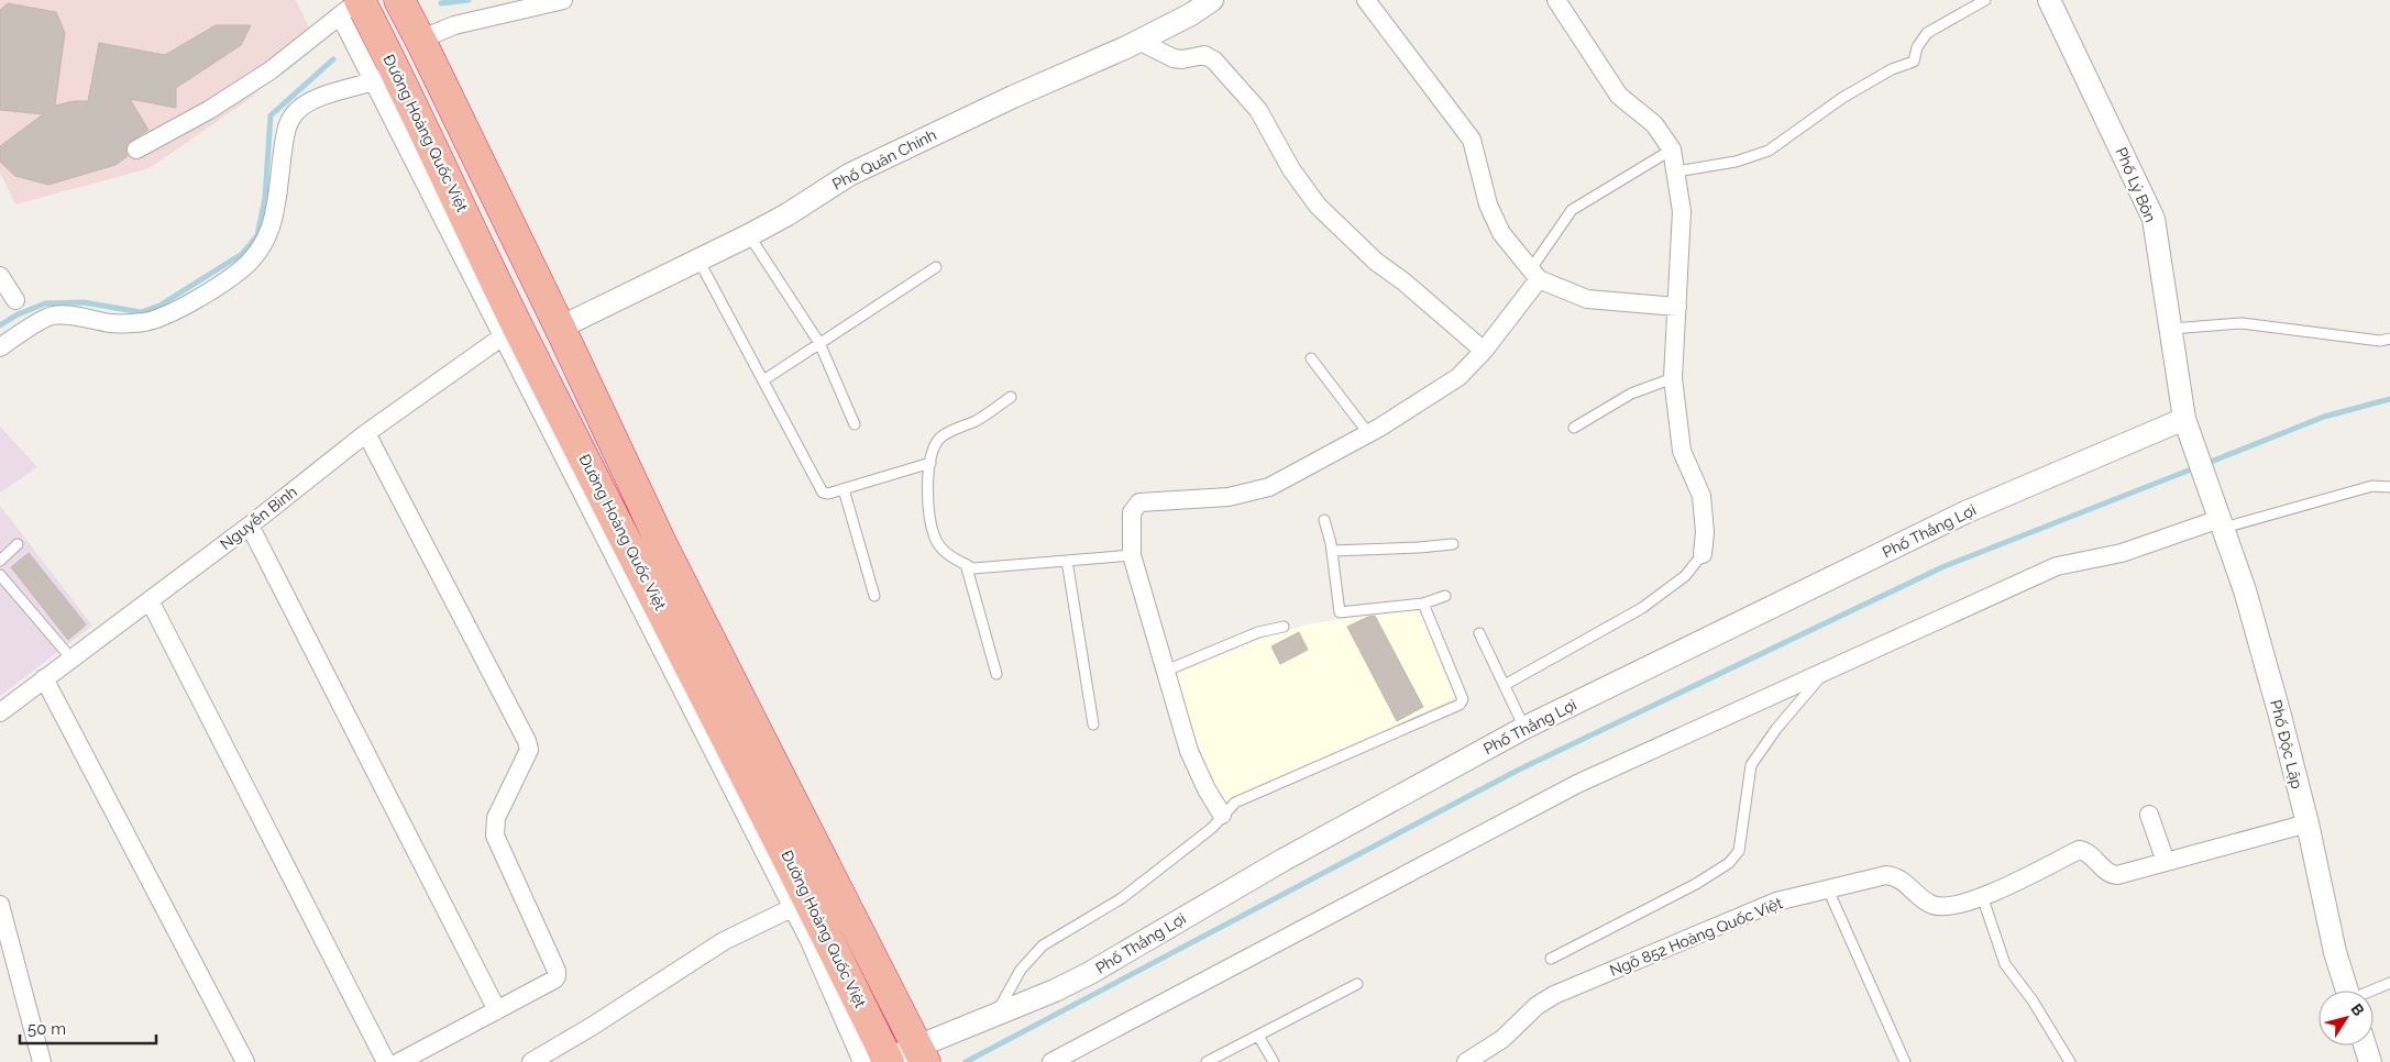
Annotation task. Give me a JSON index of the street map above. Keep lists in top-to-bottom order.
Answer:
{
  "streets": {
    "highway": ["Đường Hoàng Quốc Việt"],
    "street": [
      "Phố Quân Chính",
      "Phố Lý Bôn",
      "Nguyễn Bình",
      "Phố Thắng Lợi",
      "Phố Độc Lập",
      "Ngõ 852 Hoàng Quốc Việt"
    ]
  },
  "crossings": [
    ["Đường Hoàng Quốc Việt", "Phố Quân Chính"],
    ["Đường Hoàng Quốc Việt", "Nguyễn Bình"],
    ["Đường Hoàng Quốc Việt", "Phố Thắng Lợi"],
    ["Phố Lý Bôn", "Phố Thắng Lợi"],
    ["Phố Lý Bôn", "Phố Độc Lập"],
    ["Phố Độc Lập", "Ngõ 852 Hoàng Quốc Việt"]
  ],
  "scale_bar": "50 m",
  "north": "top right"
}
